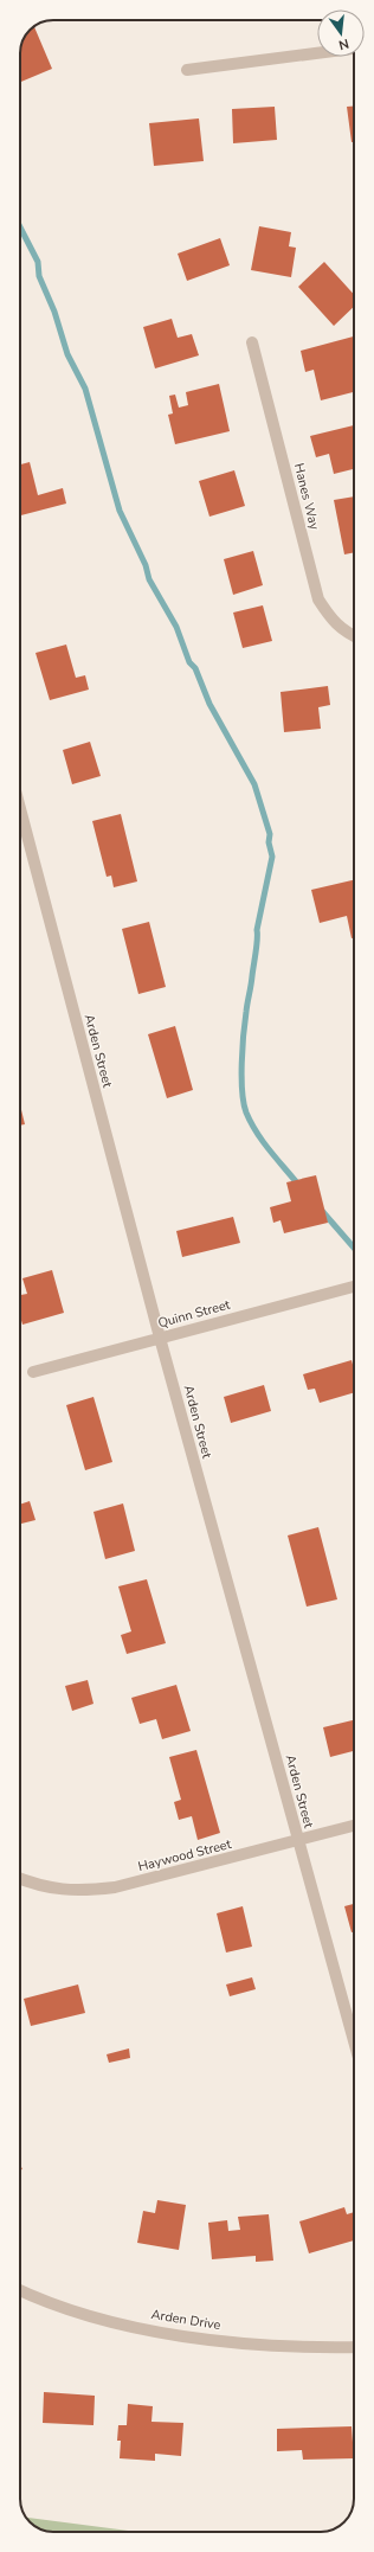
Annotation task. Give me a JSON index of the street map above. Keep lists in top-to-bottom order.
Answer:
{
  "streets": {
    "street": [
      "Hanes Way",
      "Arden Street",
      "Quinn Street",
      "Haywood Street",
      "Arden Drive"
    ]
  },
  "crossings": [
    ["Arden Street", "Quinn Street"],
    ["Arden Street", "Haywood Street"]
  ],
  "north": "bottom"
}
